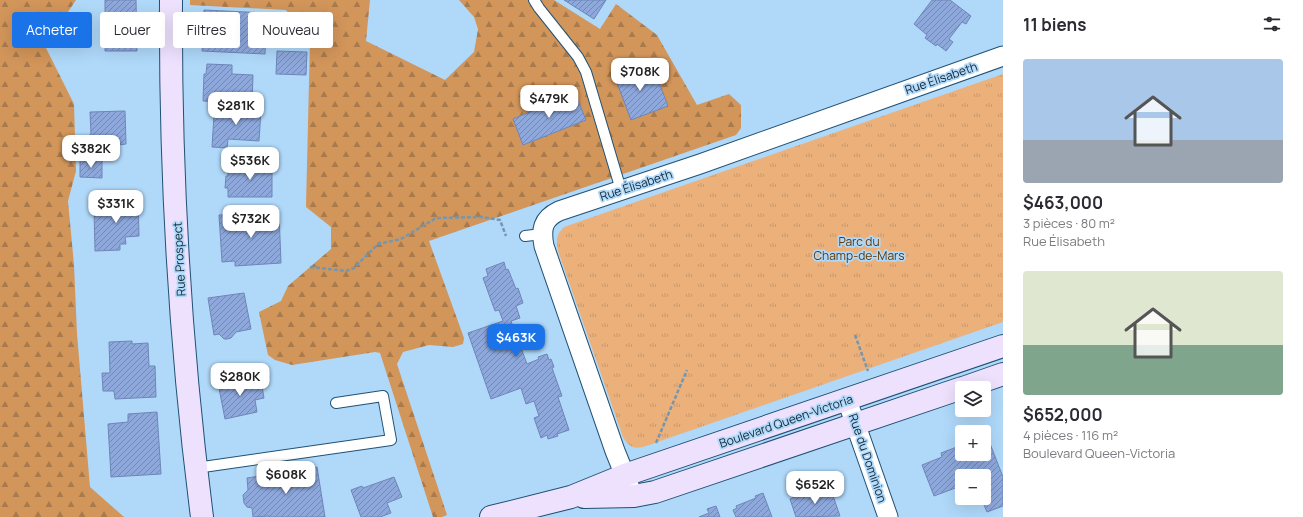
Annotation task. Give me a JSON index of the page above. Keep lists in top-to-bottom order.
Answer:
{
  "streets": {
    "main road": ["Rue Prospect", "Boulevard Queen-Victoria"],
    "street": ["Rue Élisabeth", "Rue du Dominion"]
  },
  "crossings": [
    ["Rue Élisabeth", "Boulevard Queen-Victoria"],
    ["Boulevard Queen-Victoria", "Rue du Dominion"]
  ],
  "parks": ["Parc du Champ-de-Mars"],
  "page": {
    "heading": "11 biens",
    "chip": [
      "Acheter",
      "Louer",
      "Filtres",
      "Nouveau"
    ],
    "list": [
      {
        "name": "$463,000",
        "note": "3 pièces · 80 m² · Rue Élisabeth"
      },
      {
        "name": "$652,000",
        "note": "4 pièces · 116 m² · Boulevard Queen-Victoria"
      }
    ],
    "price": [
      "$708K",
      "$479K",
      "$281K",
      "$382K",
      "$536K",
      "$331K",
      "$732K",
      "$463K",
      "$280K",
      "$608K",
      "$652K"
    ],
    "map_buttons": ["+", "−"]
  }
}
